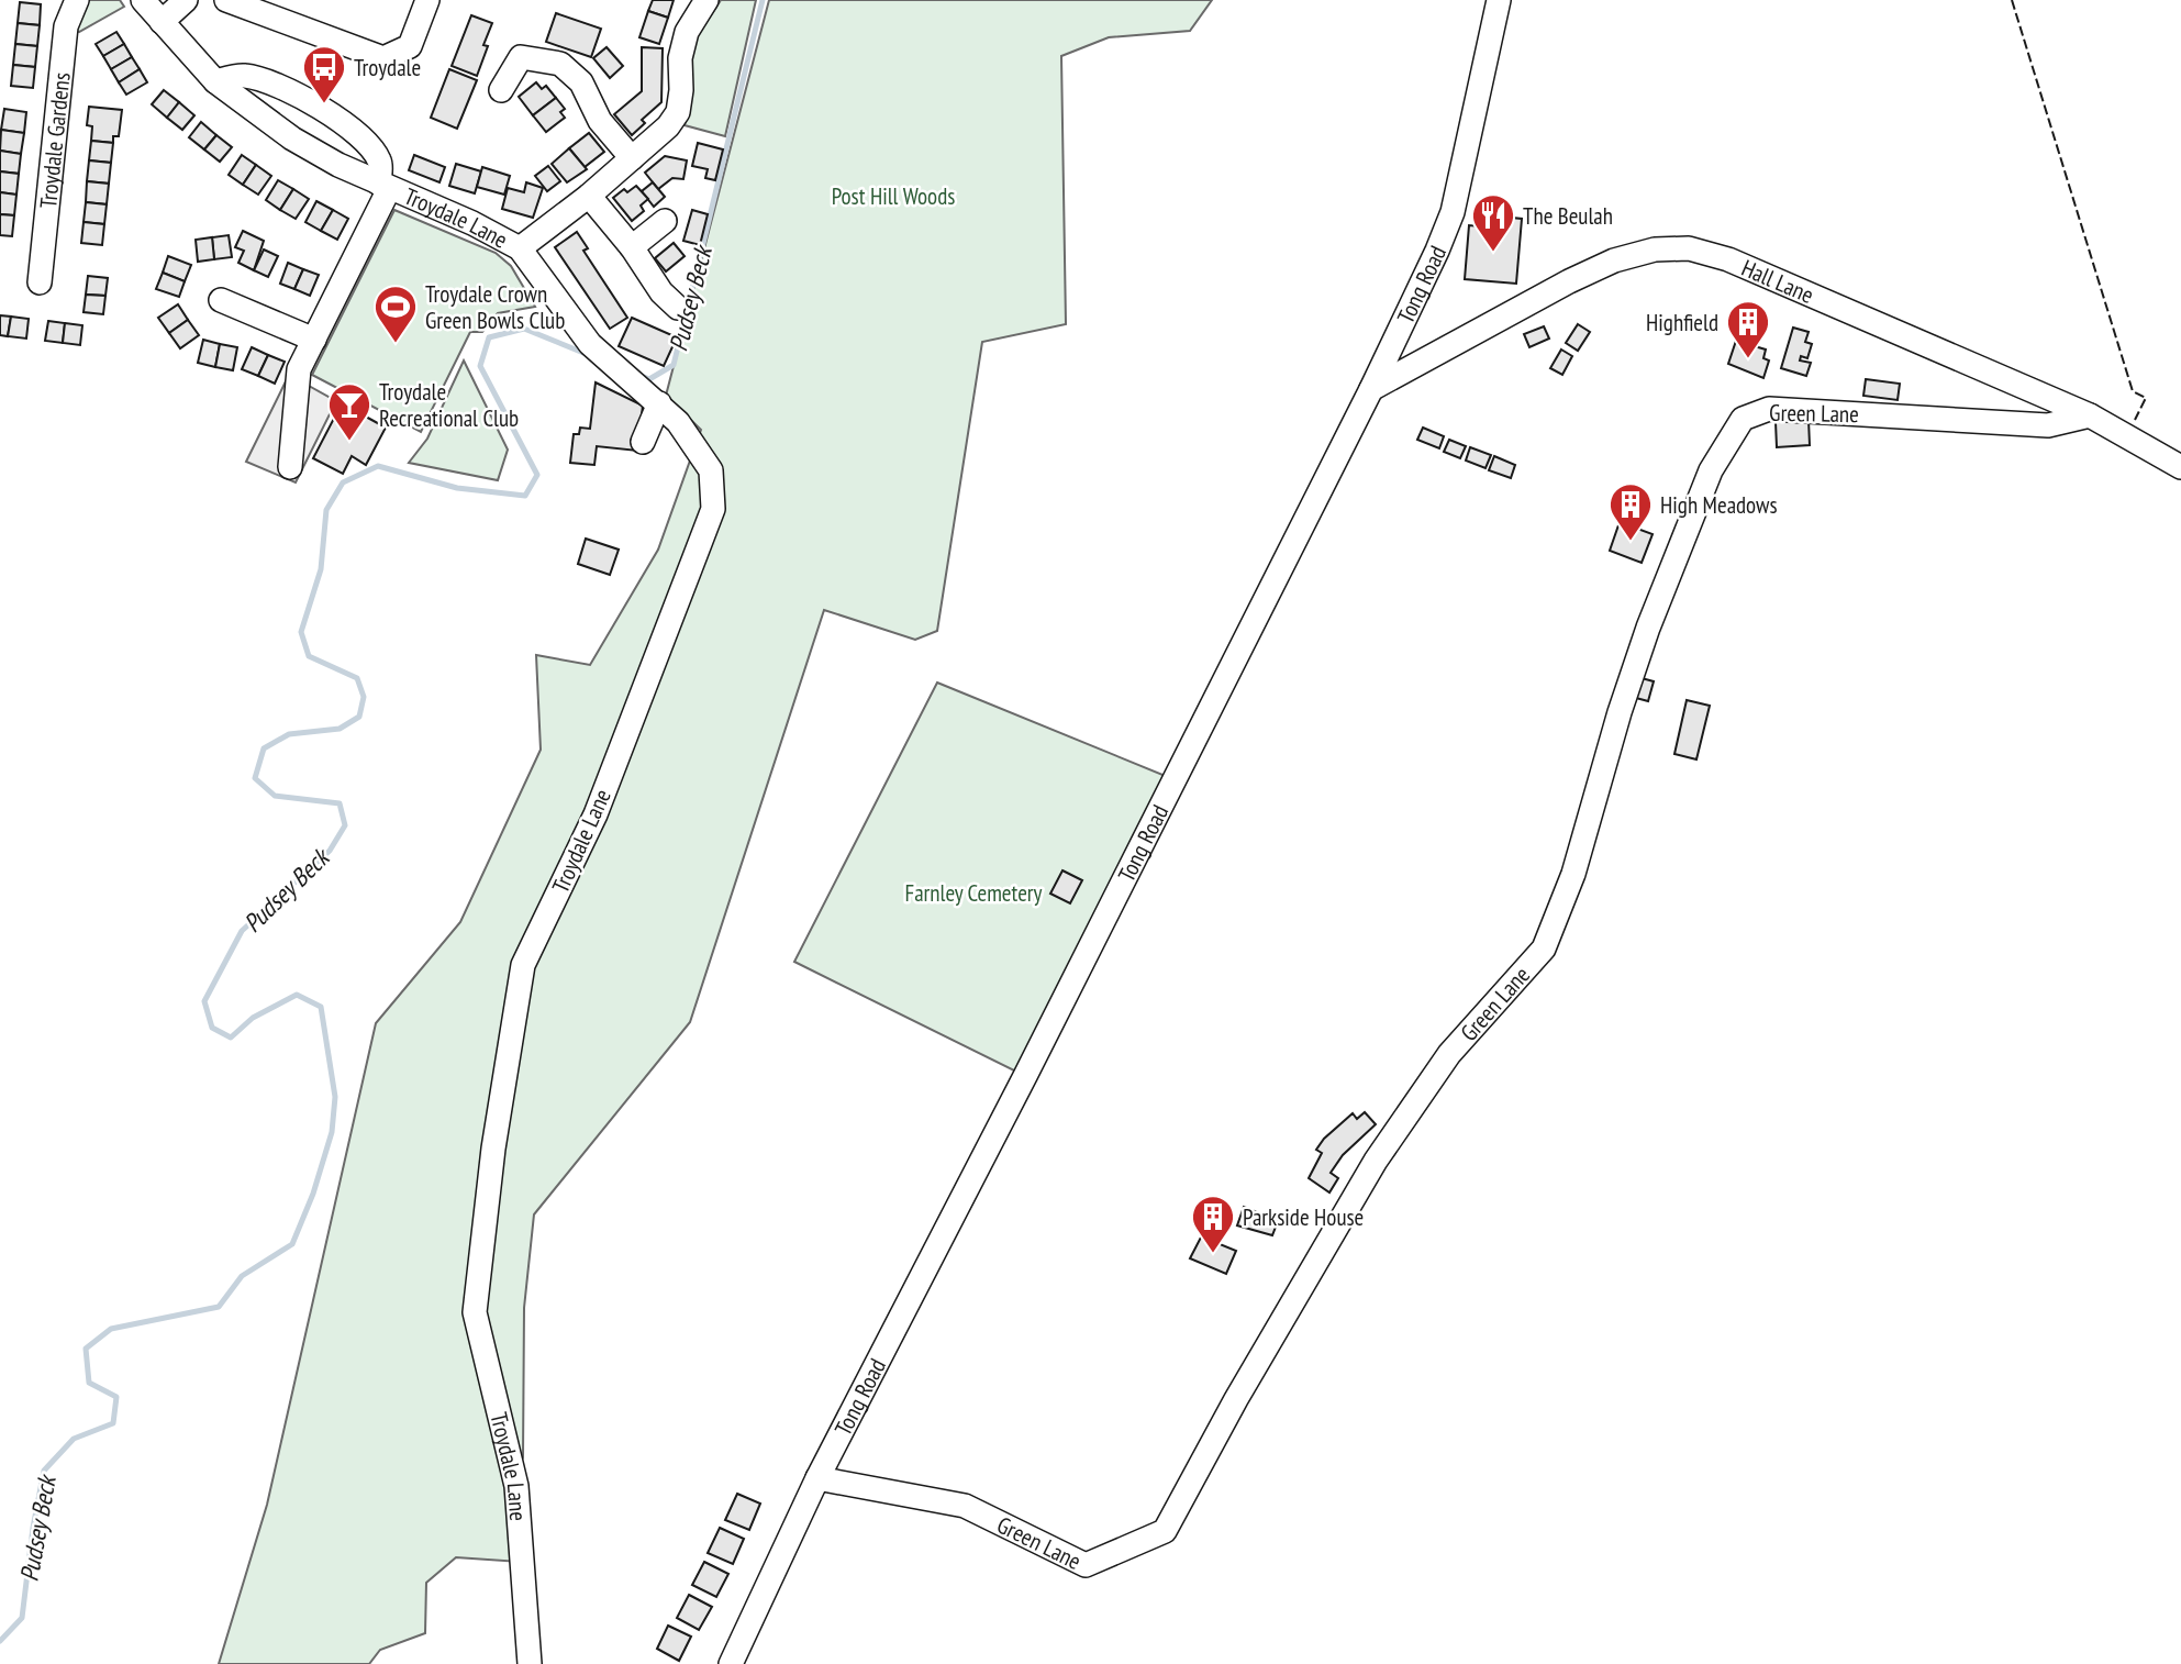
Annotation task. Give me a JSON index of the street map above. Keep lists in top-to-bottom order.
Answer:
{
  "streets": {
    "street": [
      "Troydale Gardens",
      "Troydale Lane",
      "Hall Lane",
      "Tong Road",
      "Green Lane"
    ]
  },
  "crossings": [
    ["Hall Lane", "Tong Road"],
    ["Hall Lane", "Green Lane"],
    ["Tong Road", "Green Lane"]
  ],
  "water": ["Pudsey Beck"],
  "parks": ["Post Hill Woods", "Farnley Cemetery"],
  "places": {
    "bus stop": ["Troydale"],
    "restaurant": ["The Beulah"],
    "sports": ["Troydale Crown Green Bowls Club"],
    "building": ["Highfield", "High Meadows", "Parkside House"],
    "bar": ["Troydale Recreational Club"]
  }
}
